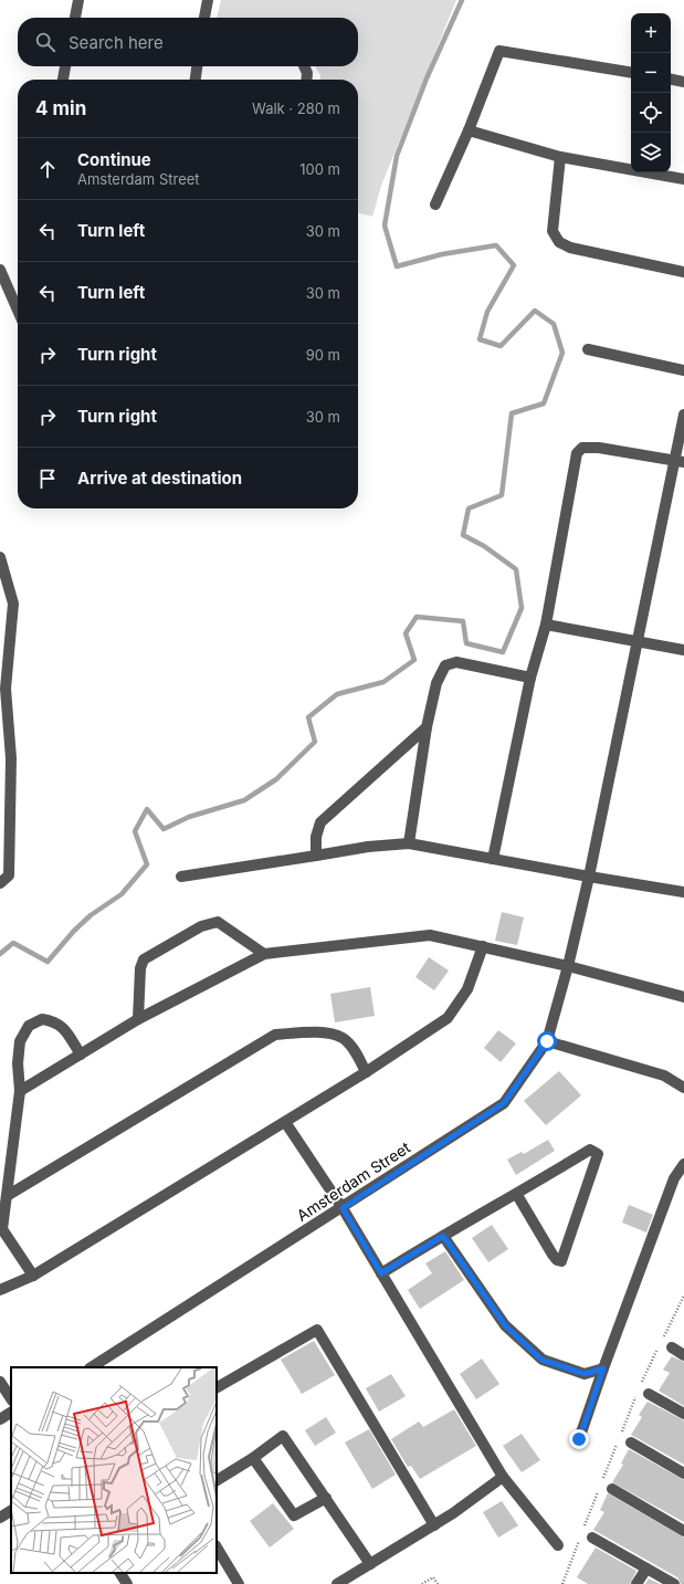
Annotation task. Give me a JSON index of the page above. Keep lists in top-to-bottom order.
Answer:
{
  "streets": {
    "street": ["Amsterdam Street"]
  },
  "page": {
    "map_buttons": ["+", "−"],
    "search": "Search here",
    "heading": ["4 min", "Walk · 280 m"],
    "list": [
      ["Continue", "Amsterdam Street", "100 m"],
      ["Turn left", "30 m"],
      ["Turn left", "30 m"],
      ["Turn right", "90 m"],
      ["Turn right", "30 m"],
      "Arrive at destination"
    ]
  }
}
